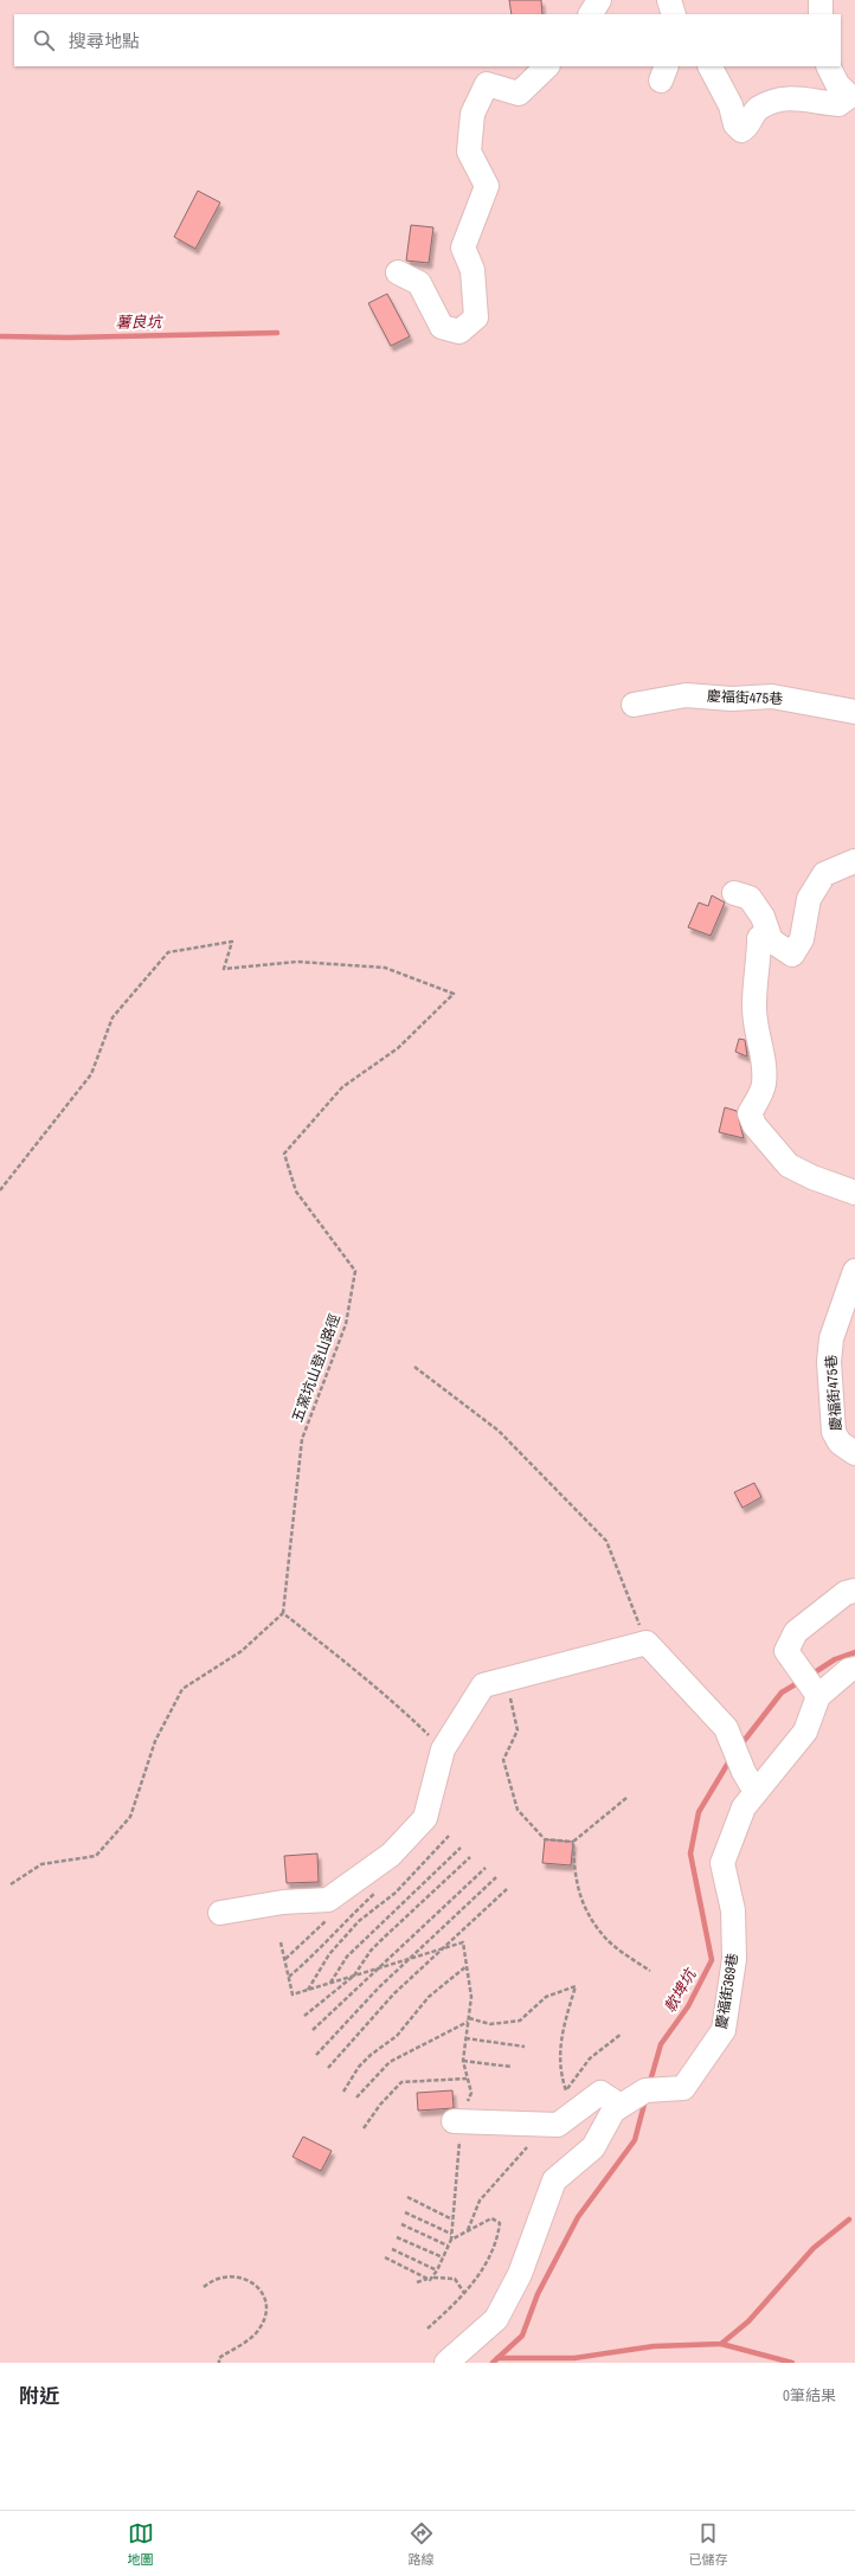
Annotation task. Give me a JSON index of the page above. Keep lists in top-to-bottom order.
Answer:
{
  "streets": {
    "street": ["慶福街475巷", "慶福街369巷"],
    "path": ["五窯坑山登山路徑"]
  },
  "water": ["薯良坑", "軟埤坑"],
  "page": {
    "search": "搜尋地點",
    "heading": ["附近", "0筆結果"],
    "nav": ["地圖", "路線", "已儲存"]
  }
}
